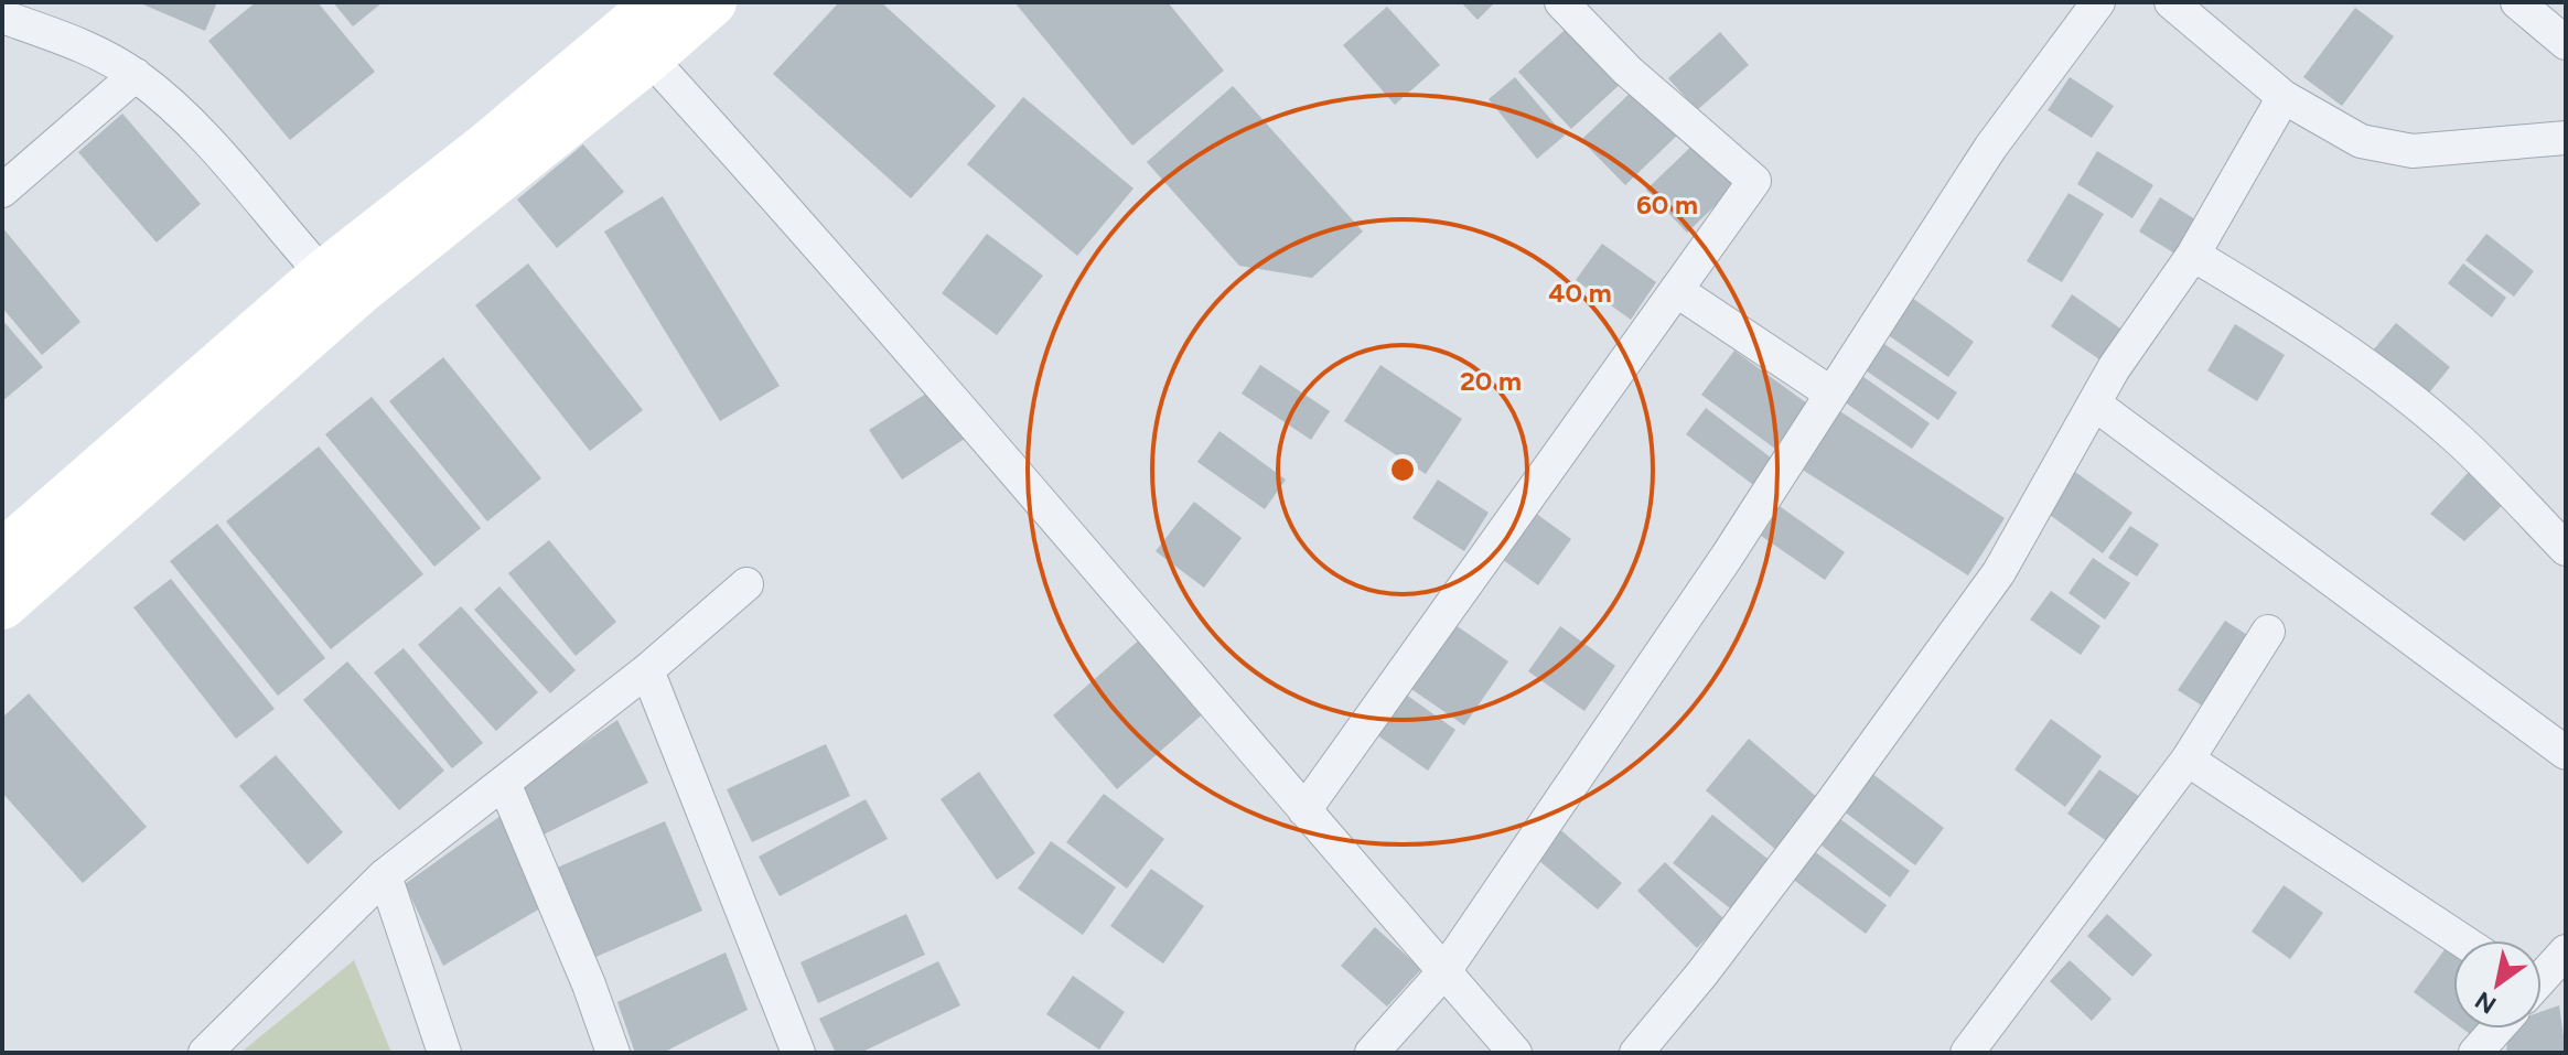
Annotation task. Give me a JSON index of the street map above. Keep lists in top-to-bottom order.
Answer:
{
  "north": "bottom left",
  "rings": ["60 m", "40 m", "20 m"]
}
